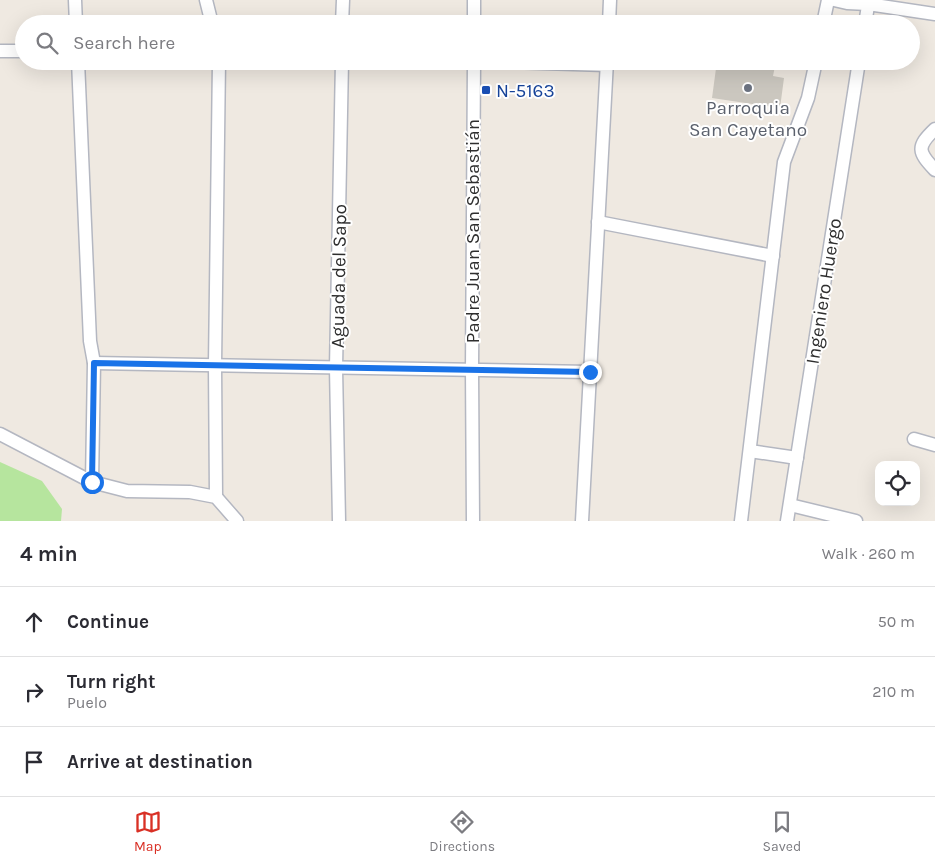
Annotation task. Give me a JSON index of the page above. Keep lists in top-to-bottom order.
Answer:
{
  "streets": {
    "street": ["Padre Juan San Sebastián", "Aguada del Sapo", "Ingeniero Huergo"]
  },
  "places": {
    "other": ["Parroquia San Cayetano"],
    "transit": ["N-5163"]
  },
  "page": {
    "search": "Search here",
    "heading": ["4 min", "Walk · 260 m"],
    "list": [
      ["Continue", "50 m"],
      ["Turn right", "Puelo", "210 m"],
      "Arrive at destination"
    ],
    "nav": ["Map", "Directions", "Saved"]
  }
}
